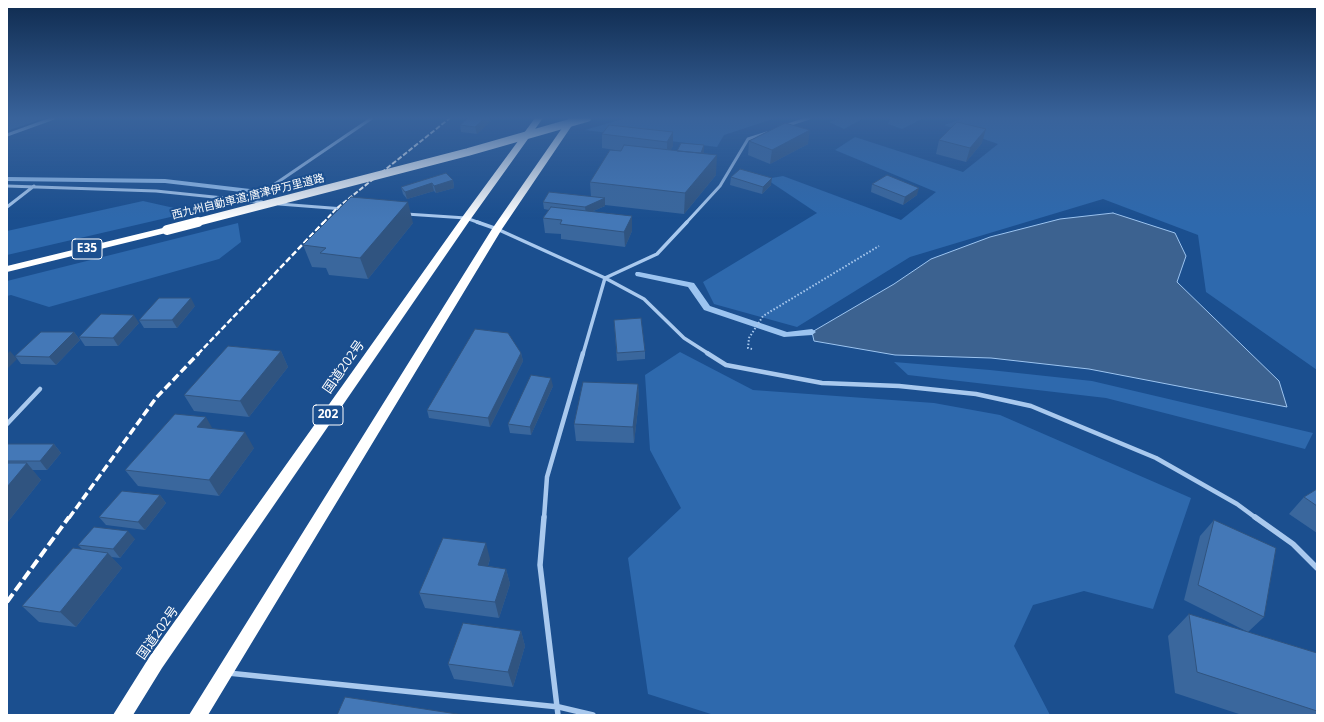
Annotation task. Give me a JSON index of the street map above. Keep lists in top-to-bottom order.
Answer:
{
  "streets": {
    "highway": [
      "西九州自動車道;唐津伊万里道路",
      "E35",
      "国道202号",
      "202"
    ]
  }
}
